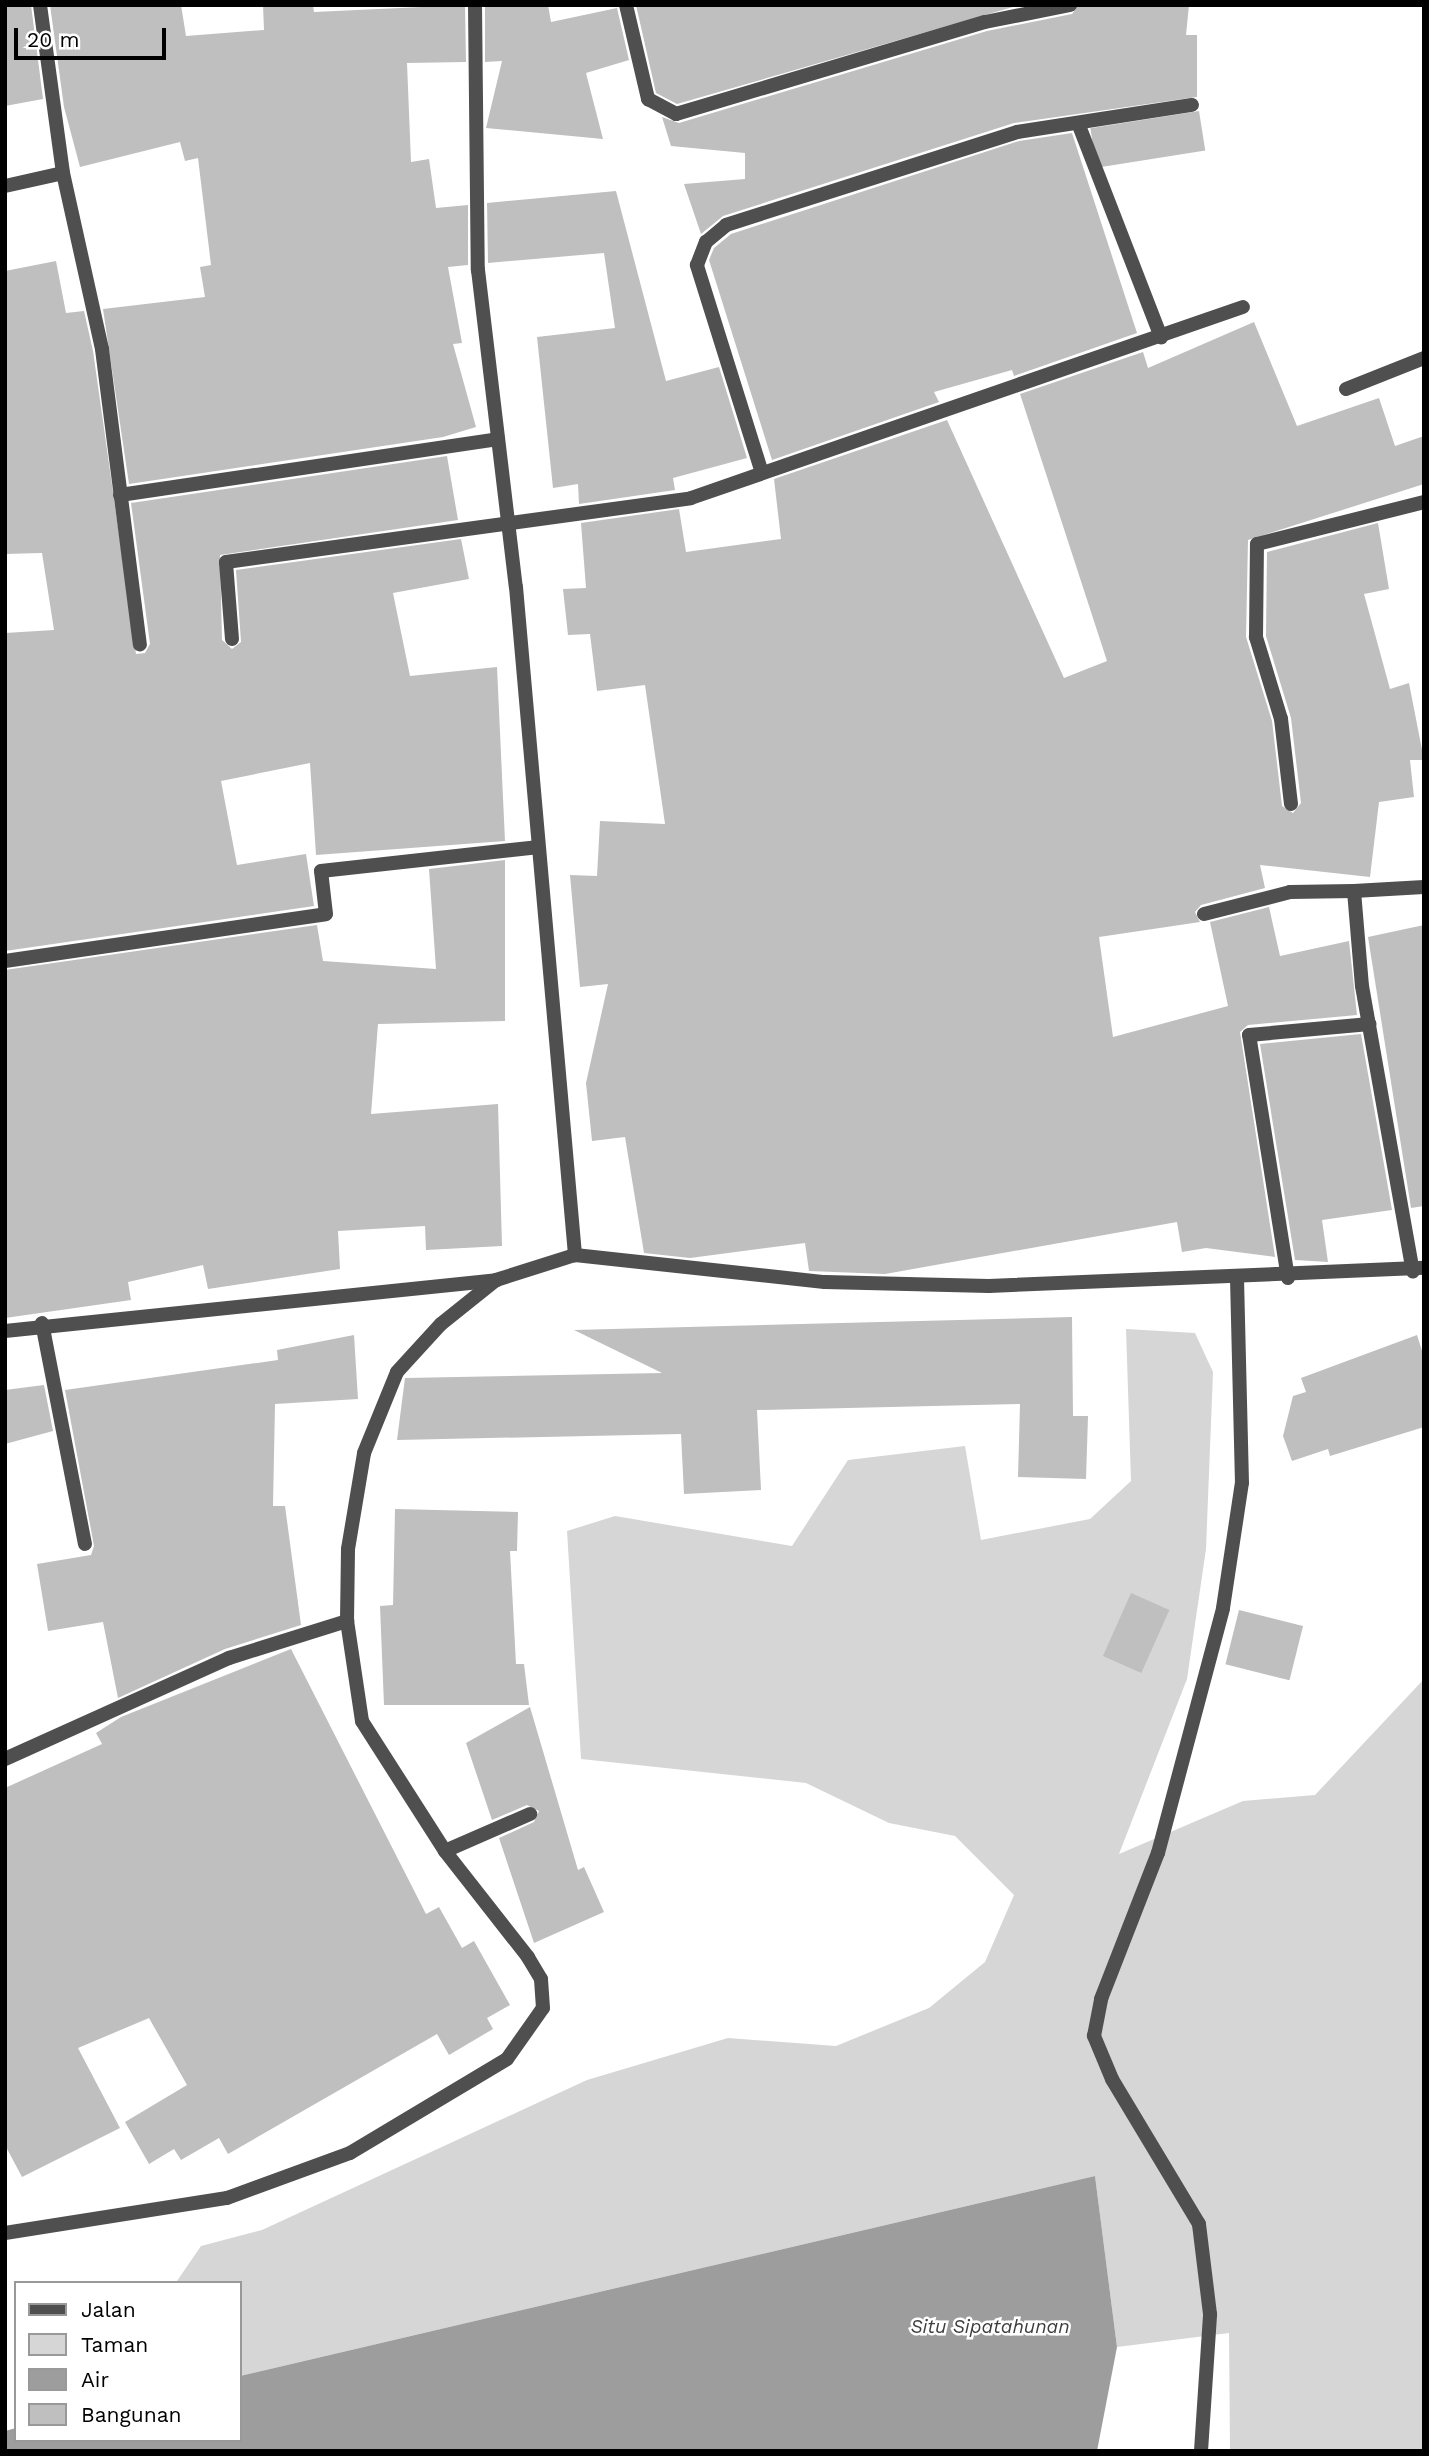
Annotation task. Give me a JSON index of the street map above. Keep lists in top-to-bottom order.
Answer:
{
  "water": ["Situ Sipatahunan"],
  "legend": [
    "Jalan",
    "Taman",
    "Air",
    "Bangunan"
  ],
  "scale_bar": "20 m"
}
